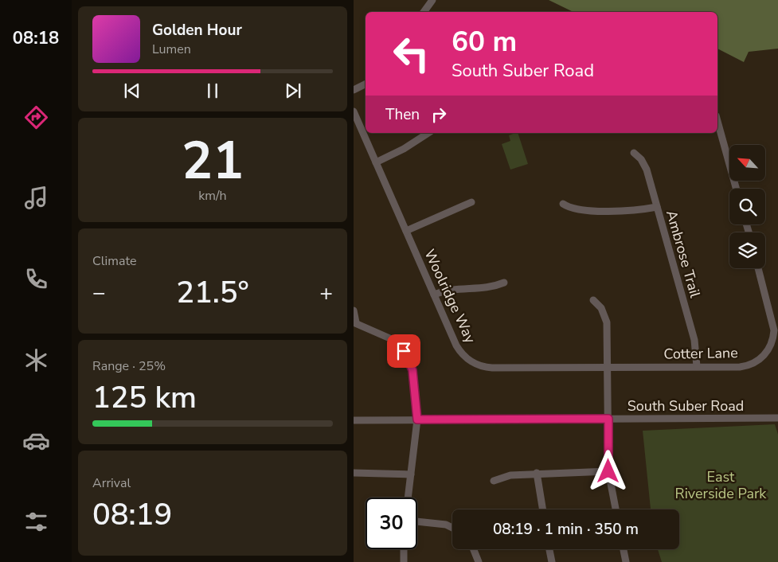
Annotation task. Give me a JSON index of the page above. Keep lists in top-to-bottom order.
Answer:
{
  "streets": {
    "street": [
      "Ambrose Trail",
      "Woolridge Way",
      "Cotter Lane",
      "South Suber Road"
    ]
  },
  "crossings": [
    ["Ambrose Trail", "Cotter Lane"],
    ["Woolridge Way", "Cotter Lane"]
  ],
  "parks": ["East Riverside Park"],
  "north": "top left",
  "page": {
    "tabs": "08:18",
    "turn": ["60 m", "South Suber Road"],
    "song": ["Golden Hour", "Lumen"],
    "then": "Then",
    "tile": [
      ["21", "km/h"],
      "Climate",
      ["Range · 25%", "125 km"],
      ["Arrival", "08:19"]
    ],
    "heat": ["−", "21.5°", "+"],
    "limit": "30",
    "trip": "08:19 · 1 min · 350 m"
  }
}
